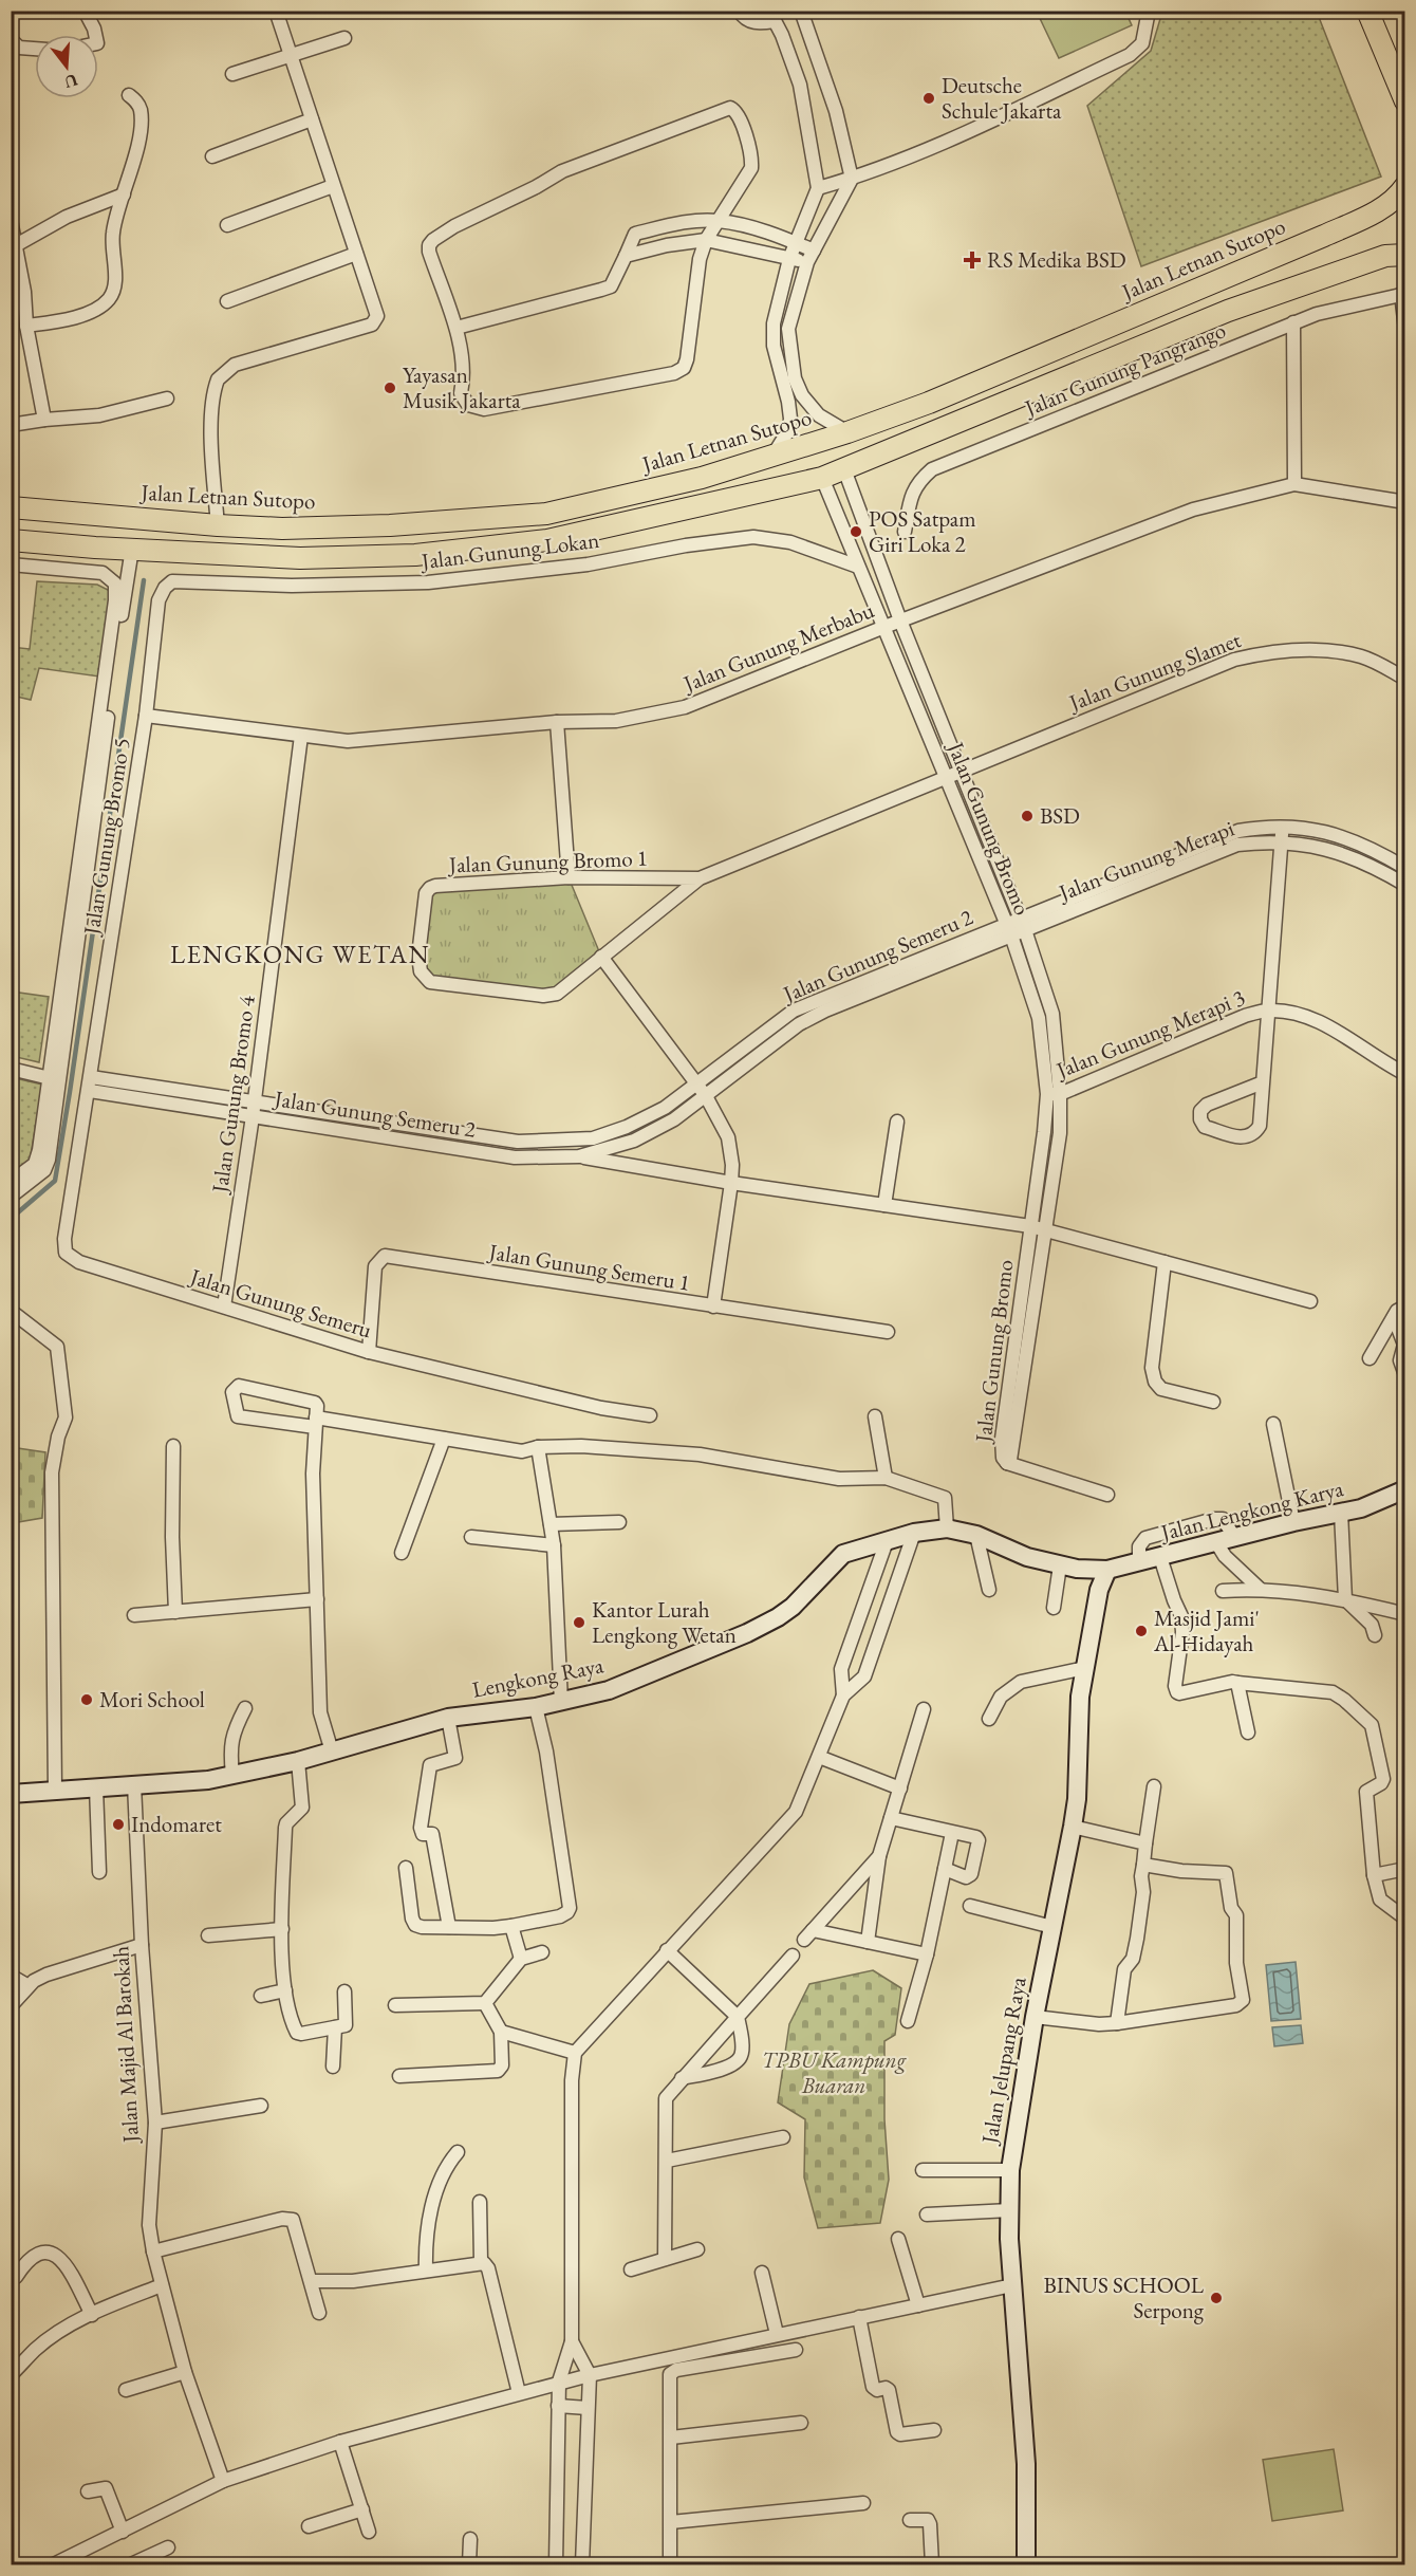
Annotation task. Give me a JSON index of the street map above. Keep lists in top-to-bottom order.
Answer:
{
  "streets": {
    "main road": ["Jalan Letnan Sutopo"],
    "street": [
      "Jalan Gunung Pangrango",
      "Jalan Gunung Lokan",
      "Jalan Gunung Merbabu",
      "Jalan Gunung Slamet",
      "Jalan Gunung Bromo",
      "Jalan Gunung Bromo 5",
      "Jalan Gunung Merapi",
      "Jalan Gunung Bromo 1",
      "Jalan Gunung Semeru 2",
      "Jalan Gunung Merapi 3",
      "Jalan Gunung Bromo 4",
      "Jalan Gunung Semeru 1",
      "Jalan Gunung Semeru",
      "Jalan Lengkong Karya",
      "Lengkong Raya",
      "Jalan Majid Al Barokah",
      "Jalan Jelupang Raya"
    ]
  },
  "crossings": [
    ["Jalan Gunung Lokan", "Jalan Gunung Bromo"],
    ["Jalan Gunung Lokan", "Jalan Gunung Bromo 5"],
    ["Jalan Gunung Merbabu", "Jalan Gunung Bromo"],
    ["Jalan Gunung Merbabu", "Jalan Gunung Bromo 5"],
    ["Jalan Gunung Merbabu", "Jalan Gunung Bromo 4"],
    ["Jalan Gunung Slamet", "Jalan Gunung Bromo"],
    ["Jalan Gunung Slamet", "Jalan Gunung Bromo 1"],
    ["Jalan Gunung Bromo", "Jalan Gunung Merapi"],
    ["Jalan Gunung Bromo", "Jalan Gunung Bromo 1"],
    ["Jalan Gunung Bromo", "Jalan Gunung Semeru 2"],
    ["Jalan Gunung Bromo", "Jalan Gunung Merapi 3"],
    ["Jalan Gunung Bromo 5", "Jalan Gunung Semeru 2"],
    ["Jalan Gunung Bromo 5", "Jalan Gunung Semeru"],
    ["Jalan Gunung Merapi", "Jalan Gunung Semeru 2"],
    ["Jalan Gunung Merapi", "Jalan Gunung Merapi 3"],
    ["Jalan Gunung Semeru 2", "Jalan Gunung Bromo 4"],
    ["Jalan Gunung Semeru 2", "Jalan Gunung Semeru"],
    ["Jalan Gunung Bromo 4", "Jalan Gunung Semeru"],
    ["Jalan Gunung Semeru 1", "Jalan Gunung Semeru"],
    ["Jalan Lengkong Karya", "Lengkong Raya"],
    ["Jalan Lengkong Karya", "Jalan Jelupang Raya"],
    ["Lengkong Raya", "Jalan Majid Al Barokah"],
    ["Lengkong Raya", "Jalan Jelupang Raya"]
  ],
  "districts": ["LENGKONG WETAN"],
  "parks": ["TPBU Kampung Buaran"],
  "places": {
    "other": [
      "Deutsche Schule Jakarta",
      "Yayasan Musik Jakarta",
      "POS Satpam Giri Loka 2",
      "BSD",
      "Kantor Lurah Lengkong Wetan",
      "Masjid Jami' Al-Hidayah",
      "Mori School",
      "Indomaret",
      "BINUS SCHOOL Serpong"
    ],
    "health": ["RS Medika BSD"]
  },
  "north": "bottom"
}
